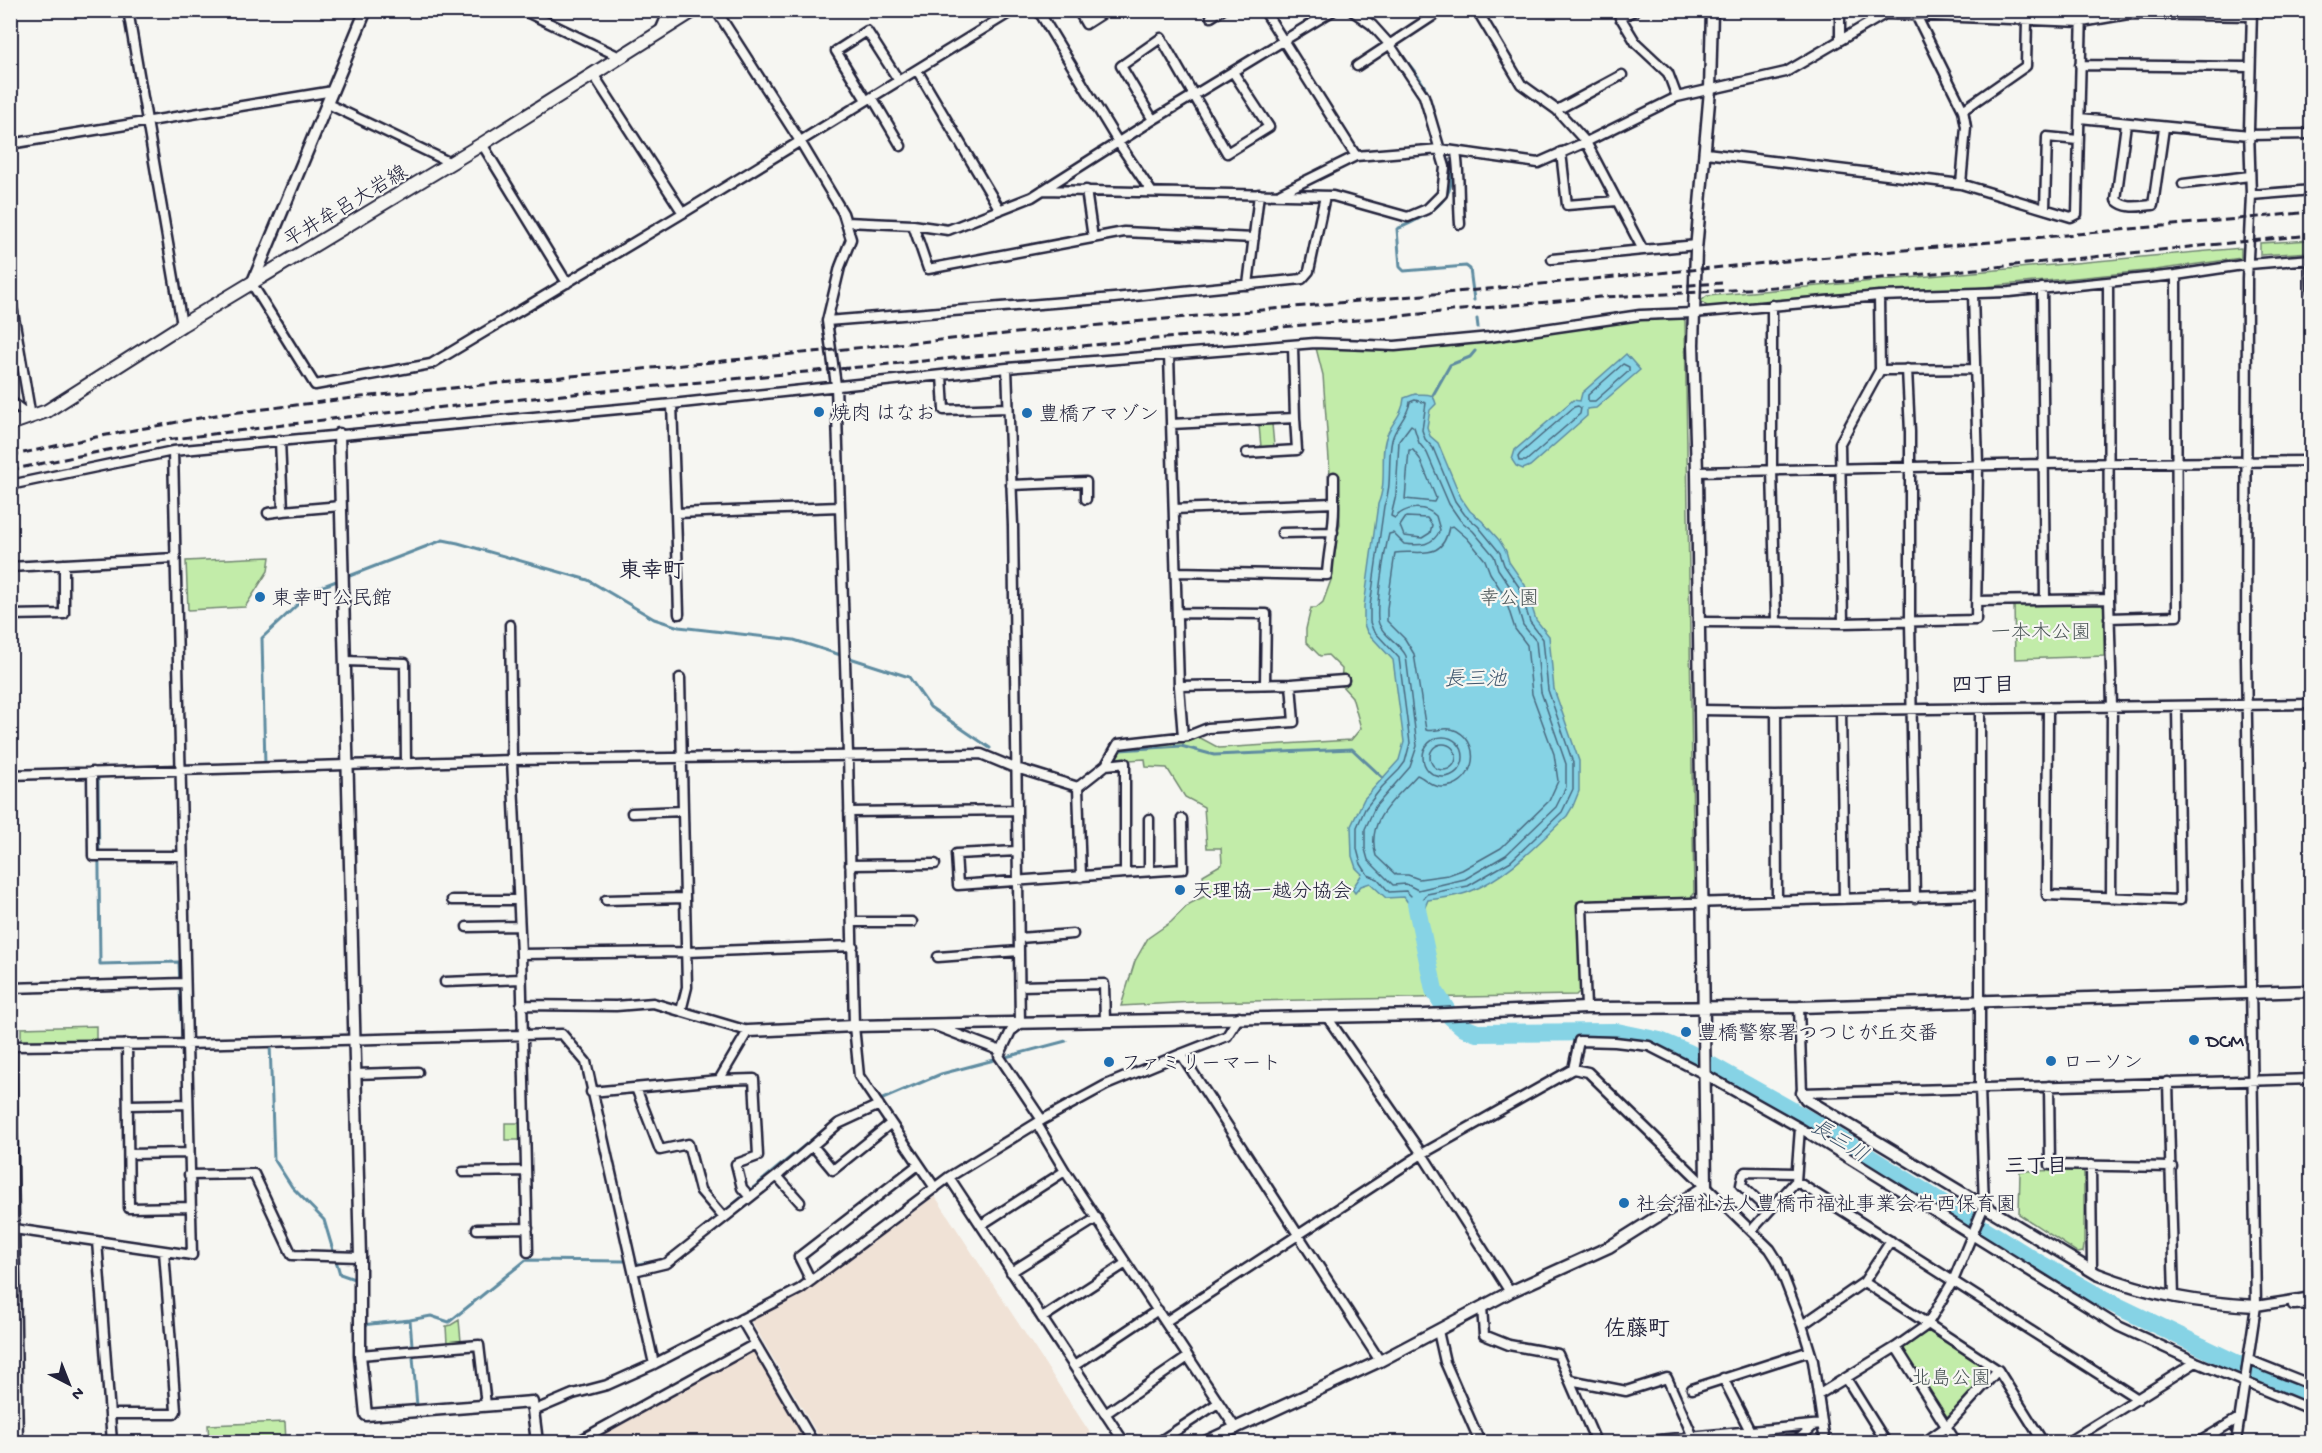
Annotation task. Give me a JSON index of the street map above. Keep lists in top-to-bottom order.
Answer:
{
  "streets": {
    "main road": ["平井牟呂大岩線"]
  },
  "districts": [
    "東幸町",
    "四丁目",
    "三丁目",
    "佐藤町"
  ],
  "water": ["長三池", "長三川"],
  "parks": ["幸公園", "一本木公園", "北島公園"],
  "places": [
    "焼肉 はなお",
    "豊橋アマゾン",
    "東幸町公民館",
    "天理協一越分協会",
    "豊橋警察署つつじが丘交番",
    "DCM",
    "ローソン",
    "ファミリーマート",
    "社会福祉法人豊橋市福祉事業会岩西保育園"
  ],
  "north": "bottom right"
}
